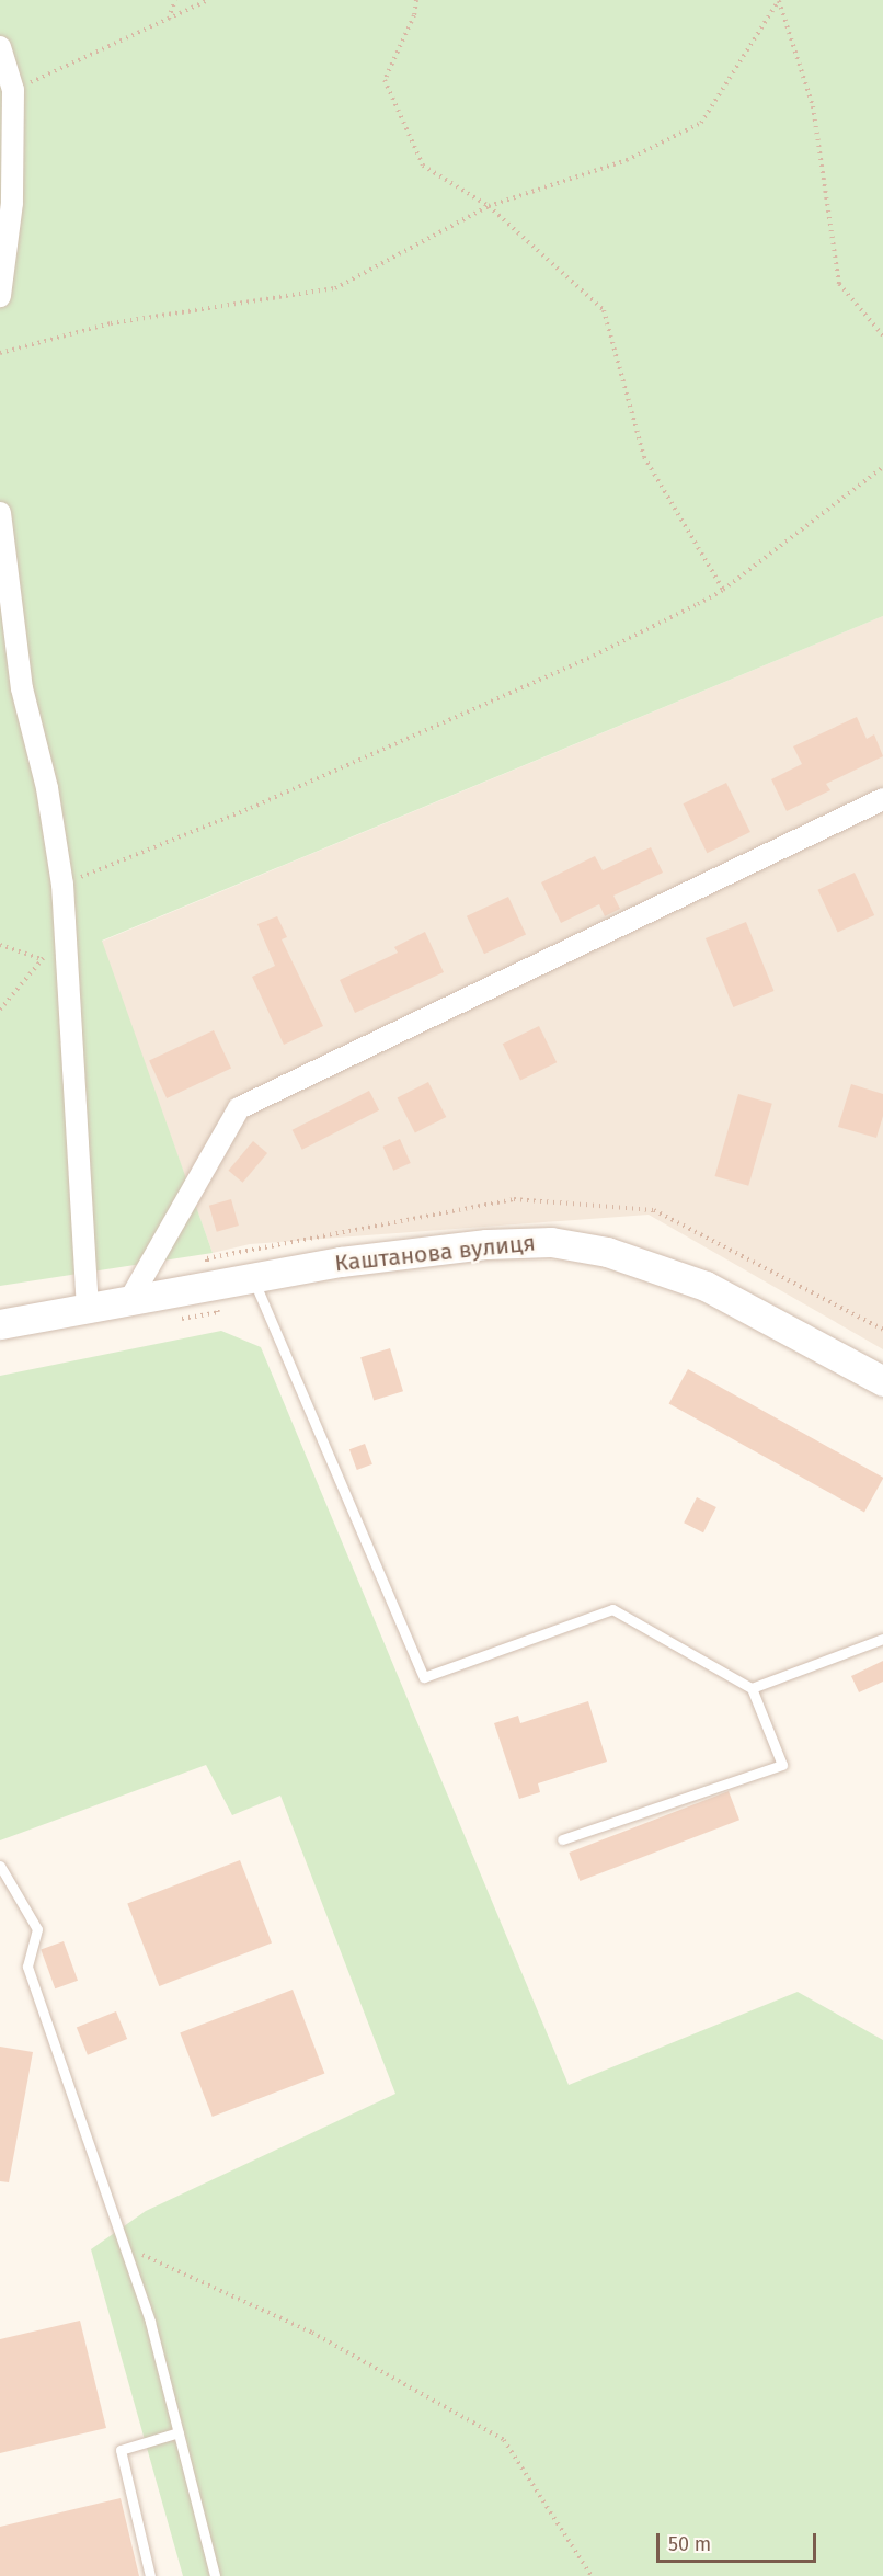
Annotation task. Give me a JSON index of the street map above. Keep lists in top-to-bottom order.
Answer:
{
  "streets": {
    "main road": ["Каштанова вулиця"]
  },
  "scale_bar": "50 m"
}
